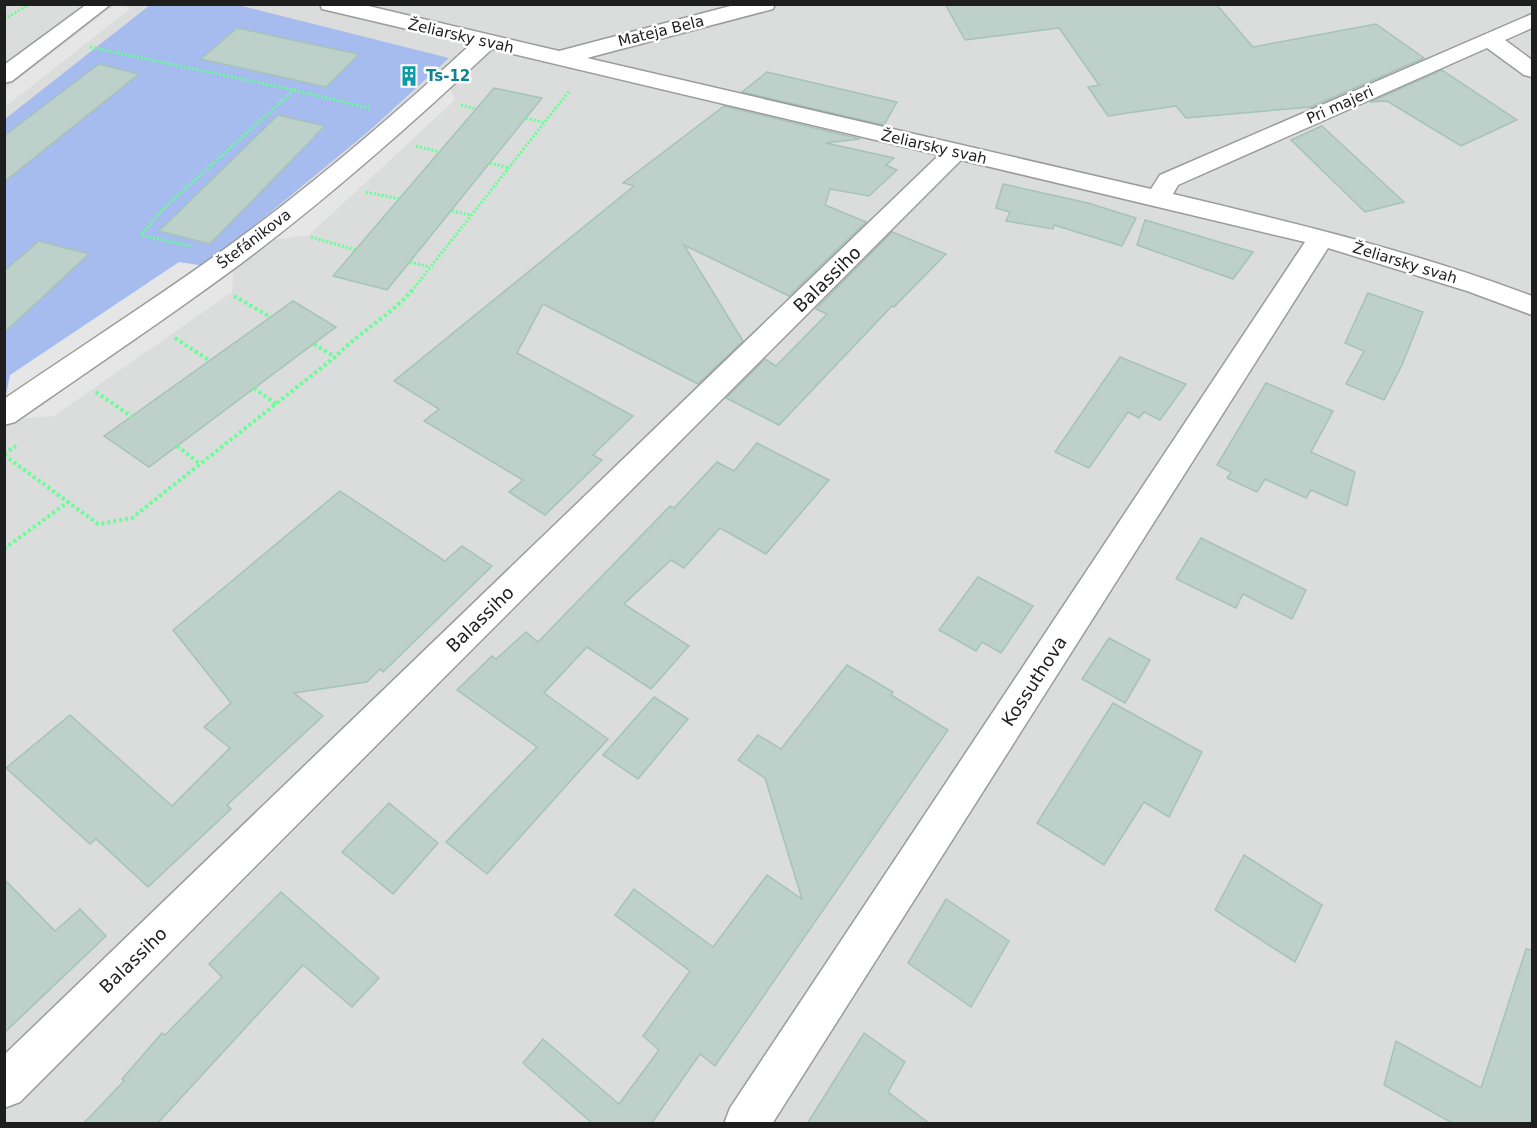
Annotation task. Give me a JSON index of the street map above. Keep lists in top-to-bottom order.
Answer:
{
  "streets": {
    "street": [
      "Mateja Bela",
      "Želiarsky svah",
      "Pri majeri",
      "Štefánikova",
      "Balassiho",
      "Kossuthova"
    ]
  },
  "crossings": [
    ["Mateja Bela", "Želiarsky svah"],
    ["Želiarsky svah", "Pri majeri"],
    ["Želiarsky svah", "Štefánikova"],
    ["Želiarsky svah", "Balassiho"],
    ["Želiarsky svah", "Kossuthova"]
  ],
  "places": {
    "building": ["Ts-12"]
  }
}
